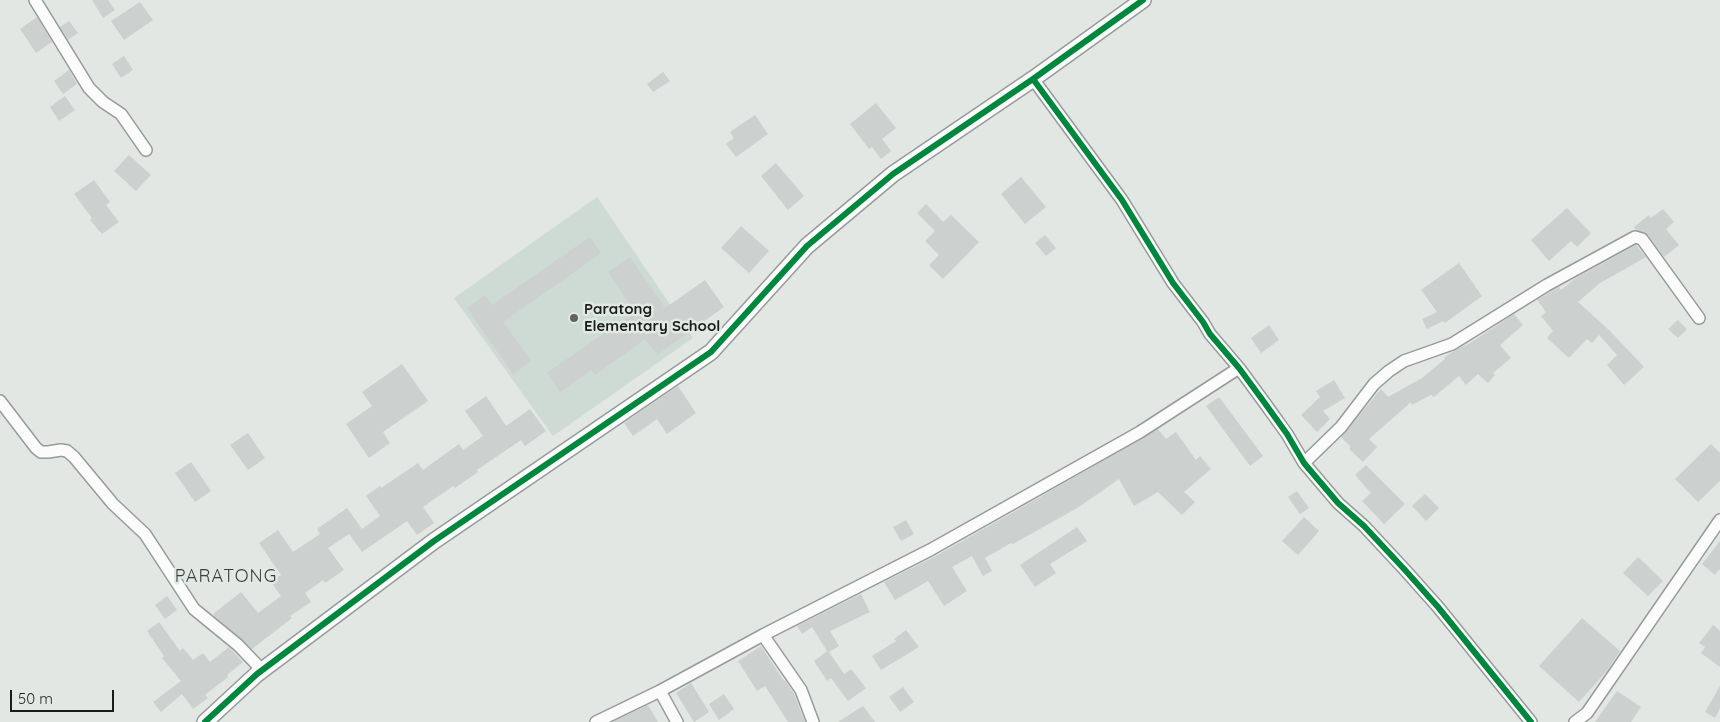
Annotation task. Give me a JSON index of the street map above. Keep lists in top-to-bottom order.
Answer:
{
  "districts": ["PARATONG"],
  "places": ["Paratong Elementary School"],
  "scale_bar": "50 m"
}
